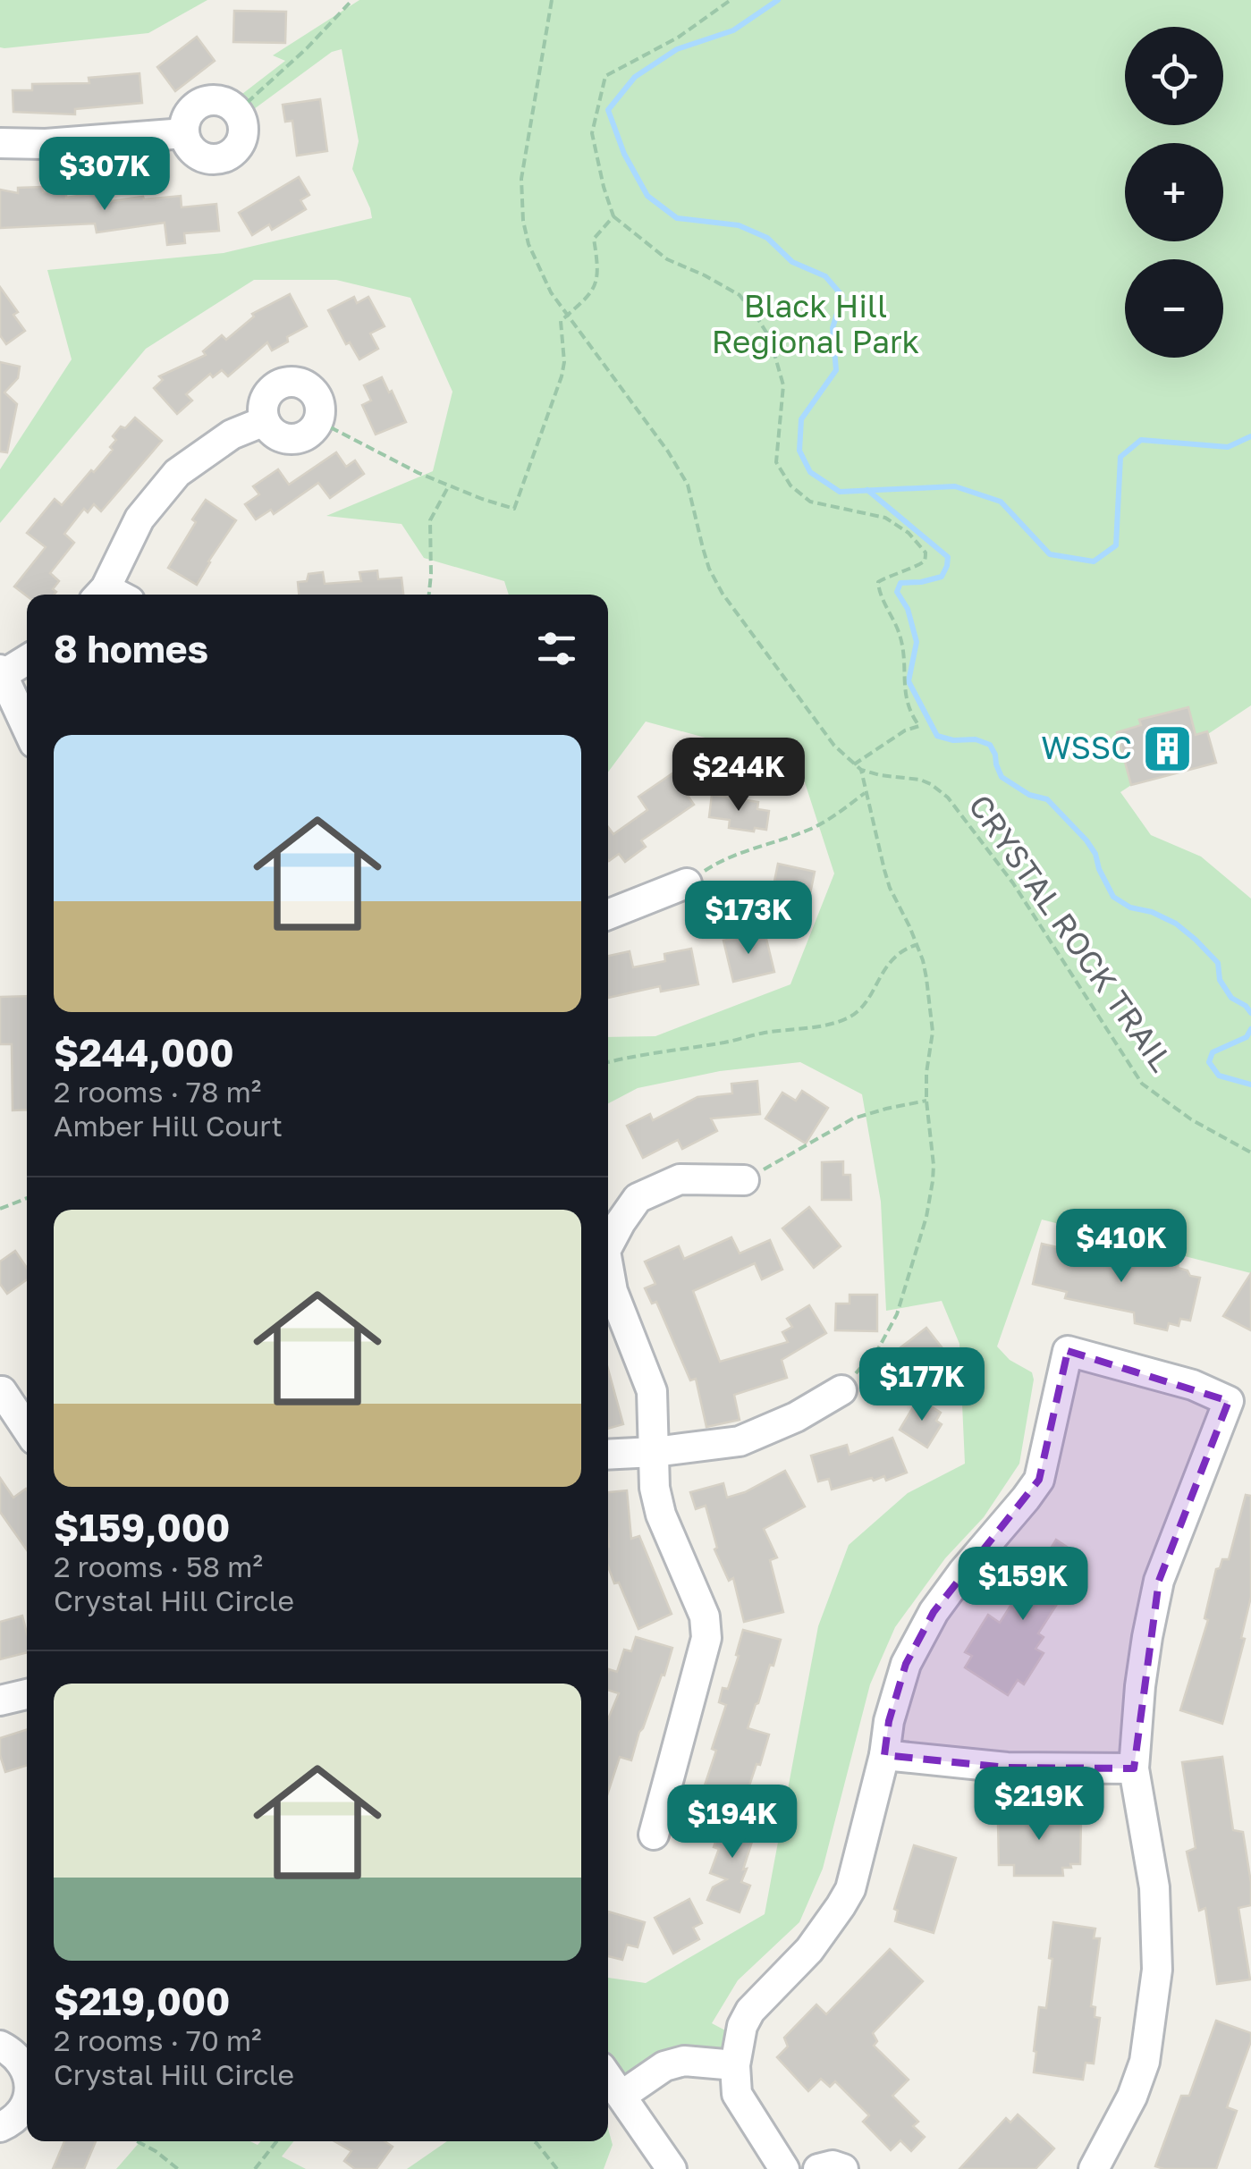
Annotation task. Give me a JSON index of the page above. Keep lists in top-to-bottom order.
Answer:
{
  "streets": {
    "path": ["CRYSTAL ROCK TRAIL"]
  },
  "parks": ["Black Hill Regional Park"],
  "places": {
    "building": ["WSSC"]
  },
  "page": {
    "map_buttons": ["+", "−"],
    "price": [
      "$307K",
      "$244K",
      "$173K",
      "$410K",
      "$177K",
      "$159K",
      "$219K",
      "$194K"
    ],
    "heading": "8 homes",
    "list": [
      {
        "name": "$244,000",
        "note": "2 rooms · 78 m² · Amber Hill Court"
      },
      {
        "name": "$159,000",
        "note": "2 rooms · 58 m² · Crystal Hill Circle"
      },
      {
        "name": "$219,000",
        "note": "2 rooms · 70 m² · Crystal Hill Circle"
      }
    ]
  }
}
